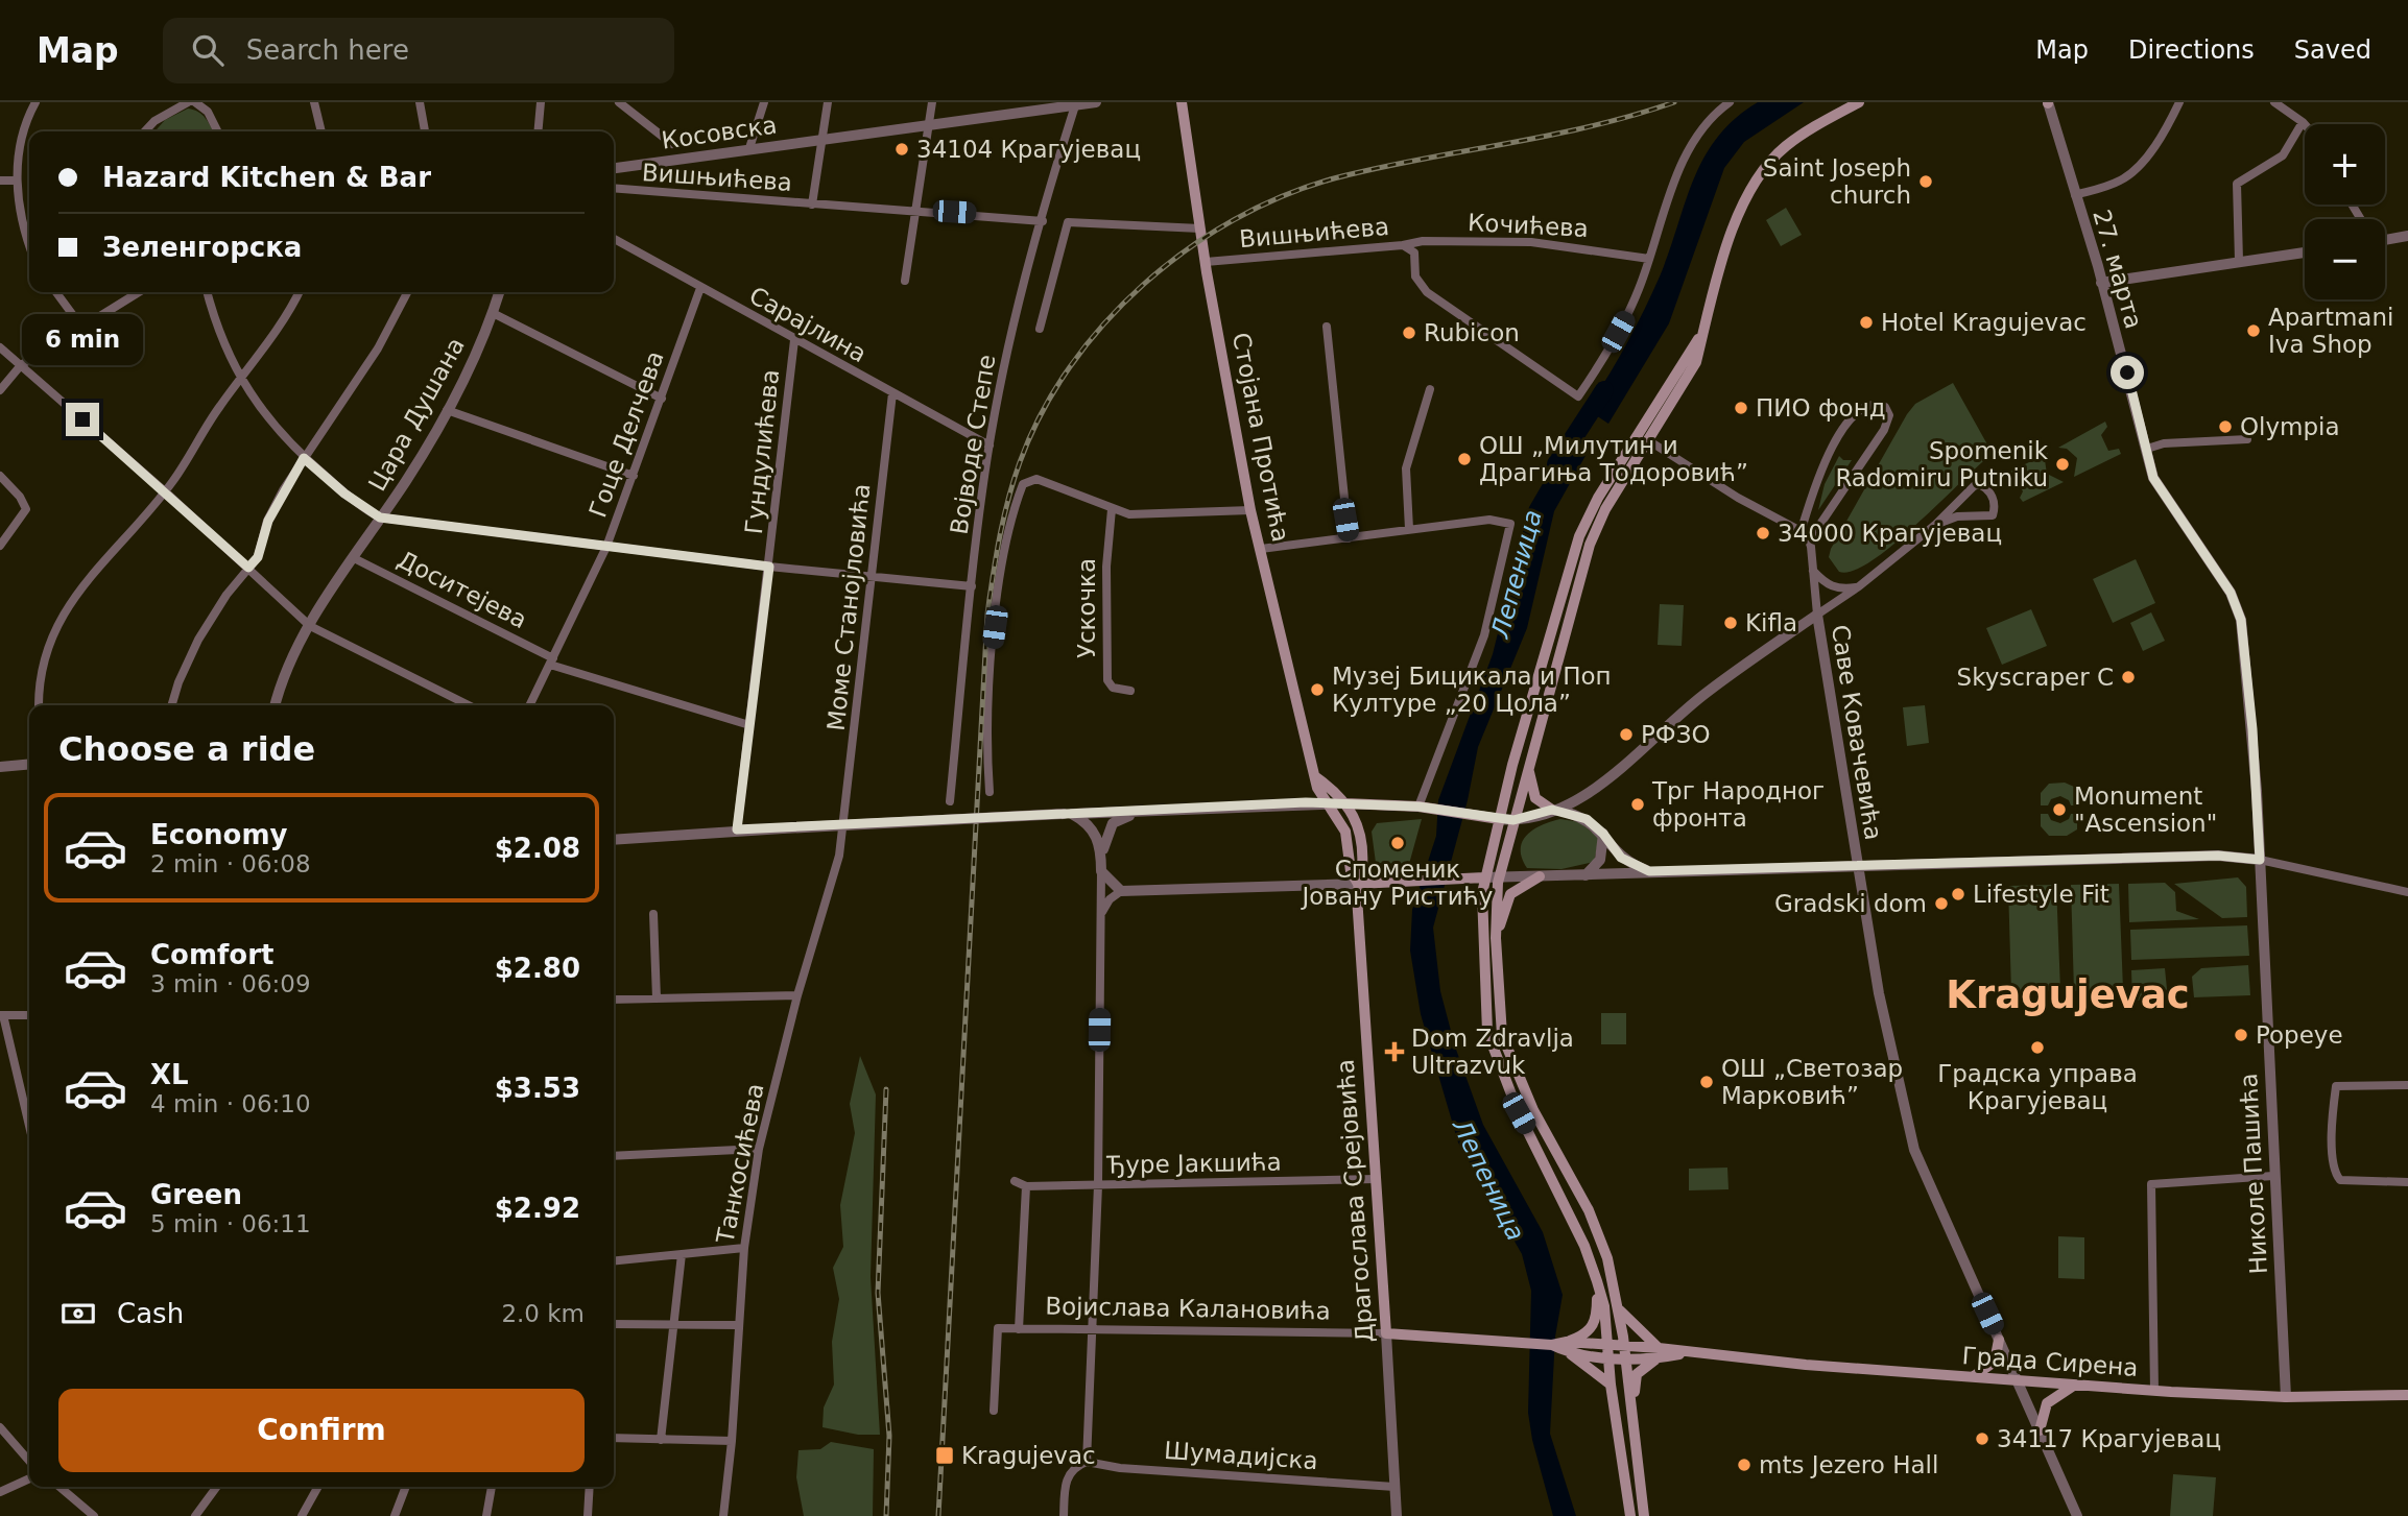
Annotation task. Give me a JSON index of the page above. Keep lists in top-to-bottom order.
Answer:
{
  "streets": {
    "main road": [
      "Стојана Протића",
      "Драгослава Срејовића",
      "Војислава Калановића",
      "Града Сирена"
    ],
    "street": [
      "Косовска",
      "Вишњићева",
      "Кочићева",
      "27. марта",
      "Сарајлина",
      "Цара Душана",
      "Гоце Делчева",
      "Војводе Степе",
      "Гундулићева",
      "Доситејева",
      "Моме Станојловића",
      "Ускочка",
      "Саве Ковачевића",
      "Танкосићева",
      "Ђуре Јакшића",
      "Николе Пашића",
      "Шумадијска"
    ]
  },
  "crossings": [
    ["Косовска", "Војводе Степе"],
    ["Вишњићева", "Кочићева"],
    ["Вишњићева", "Стојана Протића"],
    ["Вишњићева", "Војводе Степе"],
    ["27. марта", "Николе Пашића"],
    ["Сарајлина", "Гоце Делчева"],
    ["Сарајлина", "Војводе Степе"],
    ["Сарајлина", "Гундулићева"],
    ["Сарајлина", "Моме Станојловића"],
    ["Цара Душана", "Доситејева"],
    ["Гоце Делчева", "Доситејева"],
    ["Стојана Протића", "Драгослава Срејовића"],
    ["Гундулићева", "Доситејева"],
    ["Моме Станојловића", "Танкосићева"],
    ["Саве Ковачевића", "Града Сирена"],
    ["Ђуре Јакшића", "Драгослава Срејовића"],
    ["Николе Пашића", "Града Сирена"],
    ["Драгослава Срејовића", "Војислава Калановића"],
    ["Драгослава Срејовића", "Шумадијска"],
    ["Војислава Калановића", "Града Сирена"]
  ],
  "districts": ["Kragujevac"],
  "water": ["Лепеница"],
  "places": {
    "other": [
      "34104 Крагујевац",
      "Saint Joseph church",
      "Hotel Kragujevac",
      "Apartmani Iva Shop",
      "Rubicon",
      "ПИО фонд",
      "Olympia",
      "ОШ „Милутин и Драгиња Тодоровић”",
      "Spomenik Radomiru Putniku",
      "34000 Крагујевац",
      "Kifla",
      "Skyscraper C",
      "Музеј Бицикала и Поп Културе „20 Цола”",
      "РФЗО",
      "Трг Народног фронта",
      "Monument \"Ascension\"",
      "Споменик Јовану Ристићу",
      "Lifestyle Fit",
      "Gradski dom",
      "Popeye",
      "Градска управа Крагујевац",
      "ОШ „Светозар Марковић”",
      "34117 Крагујевац",
      "mts Jezero Hall"
    ],
    "health": ["Dom Zdravlja Ultrazvuk"],
    "transit": ["Kragujevac"]
  },
  "page": {
    "header": "Map",
    "search": "Search here",
    "nav": ["Map", "Directions", "Saved"],
    "map_buttons": ["+", "−"],
    "banner": ["Hazard Kitchen & Bar", "Зеленгорска"],
    "bubble": "6 min",
    "heading": "Choose a ride",
    "list": [
      {
        "name": "Economy",
        "note": "2 min · 06:08",
        "value": "$2.08"
      },
      {
        "name": "Comfort",
        "note": "3 min · 06:09",
        "value": "$2.80"
      },
      {
        "name": "XL",
        "note": "4 min · 06:10",
        "value": "$3.53"
      },
      {
        "name": "Green",
        "note": "5 min · 06:11",
        "value": "$2.92"
      }
    ],
    "pay": ["Cash", "2.0 km"],
    "buttons": "Confirm"
  }
}
